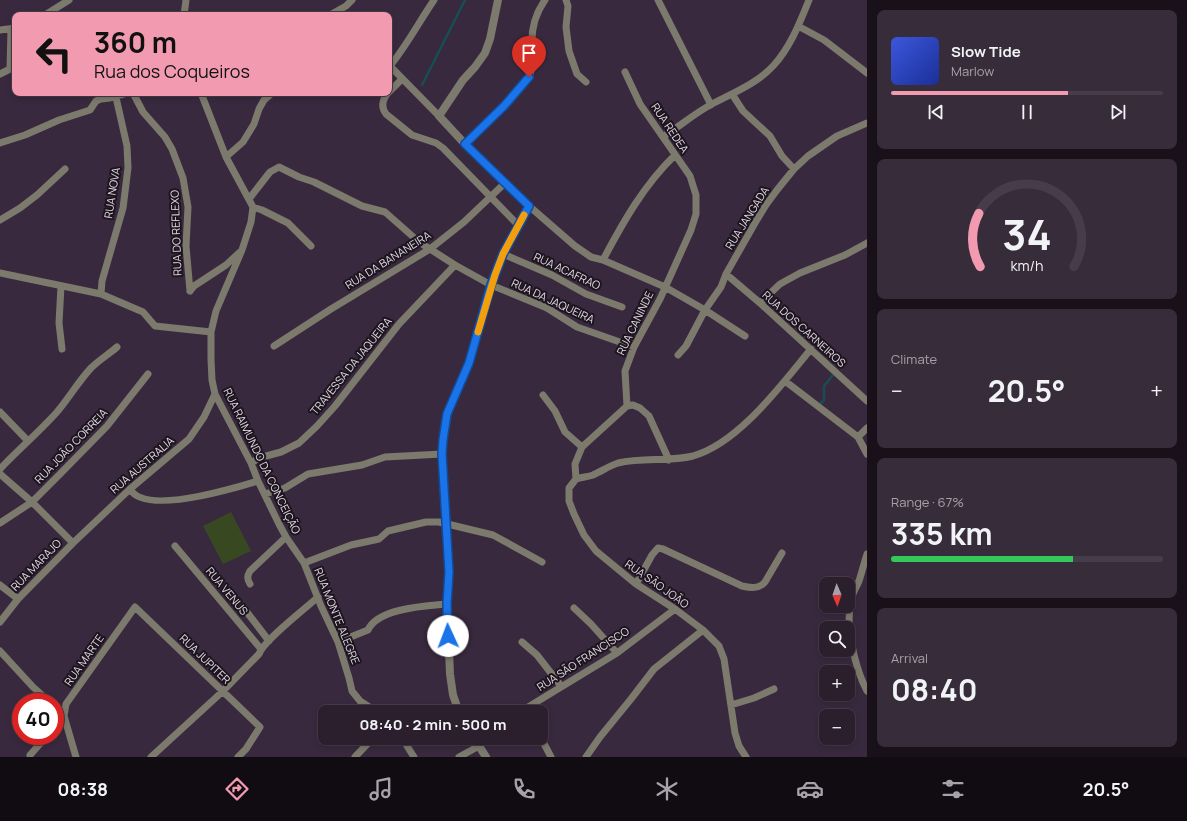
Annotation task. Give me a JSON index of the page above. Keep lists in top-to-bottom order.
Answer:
{
  "streets": {
    "street": [
      "RUA REDEA",
      "RUA NOVA",
      "RUA JANGADA",
      "RUA DO REFLEXO",
      "RUA DA BANANEIRA",
      "RUA ACAFRAO",
      "RUA DA JAQUEIRA",
      "RUA CANINDE",
      "RUA DOS CARNEIROS",
      "TRAVESSA DA JAQUEIRA",
      "RUA JOÃO CORREIA",
      "RUA RAIMUNDO DA CONCEIÇÃO",
      "RUA AUSTRALIA",
      "RUA MARAJO",
      "RUA SÃO JOÃO",
      "RUA VENUS",
      "RUA MONTE ALEGRE",
      "RUA JUPITER",
      "RUA SÃO FRANCISCO",
      "RUA MARTE"
    ]
  },
  "crossings": [
    ["RUA REDEA", "RUA CANINDE"],
    ["RUA JANGADA", "RUA DOS CARNEIROS"],
    ["RUA DO REFLEXO", "RUA RAIMUNDO DA CONCEIÇÃO"],
    ["RUA DA BANANEIRA", "RUA DA JAQUEIRA"],
    ["RUA DA JAQUEIRA", "RUA CANINDE"],
    ["RUA DA JAQUEIRA", "TRAVESSA DA JAQUEIRA"],
    ["TRAVESSA DA JAQUEIRA", "RUA RAIMUNDO DA CONCEIÇÃO"],
    ["RUA RAIMUNDO DA CONCEIÇÃO", "RUA AUSTRALIA"],
    ["RUA RAIMUNDO DA CONCEIÇÃO", "RUA MONTE ALEGRE"],
    ["RUA AUSTRALIA", "RUA MARAJO"],
    ["RUA SÃO JOÃO", "RUA SÃO FRANCISCO"],
    ["RUA JUPITER", "RUA MARTE"]
  ],
  "north": "bottom",
  "page": {
    "turn": ["360 m", "Rua dos Coqueiros"],
    "song": ["Slow Tide", "Marlow"],
    "tile": [
      "Climate",
      ["Range · 67%", "335 km"],
      ["Arrival", "08:40"]
    ],
    "heat": ["−", "20.5°", "+"],
    "map_buttons": ["+", "−"],
    "limit": "40",
    "trip": "08:40 · 2 min · 500 m",
    "tabs": ["08:38", "20.5°"],
    "gauge": ["34", "km/h"]
  }
}
